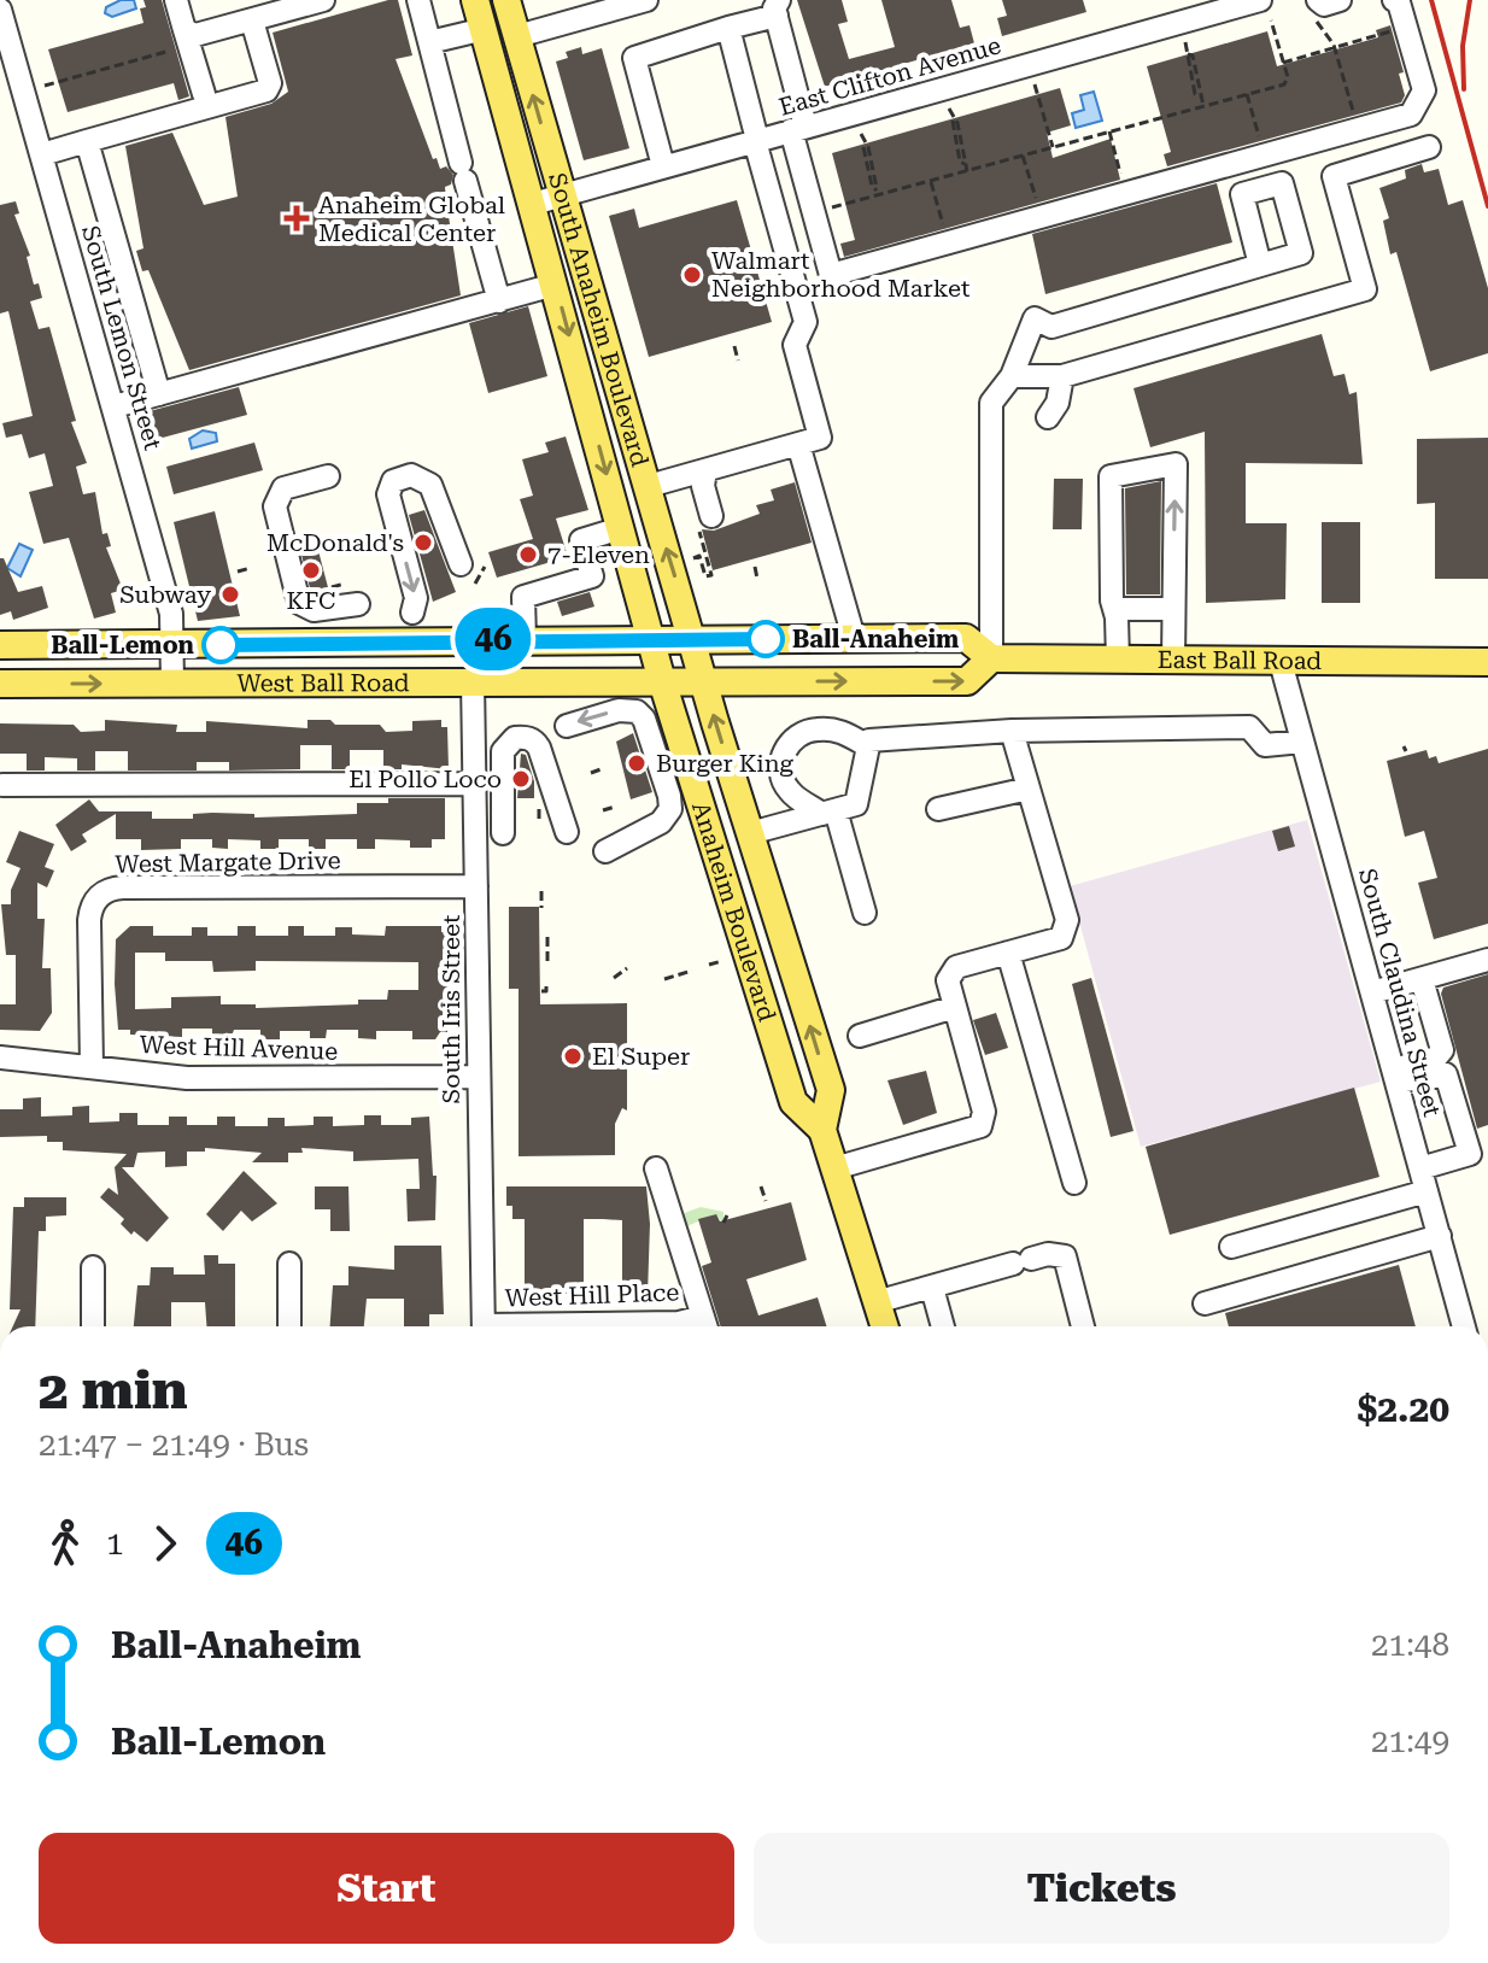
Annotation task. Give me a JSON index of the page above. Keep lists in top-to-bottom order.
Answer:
{
  "streets": {
    "main road": [
      "South Anaheim Boulevard",
      "East Ball Road",
      "West Ball Road",
      "Anaheim Boulevard"
    ],
    "street": [
      "East Clifton Avenue",
      "South Lemon Street",
      "West Margate Drive",
      "South Claudina Street",
      "South Iris Street",
      "West Hill Avenue",
      "West Hill Place"
    ]
  },
  "crossings": [
    ["East Clifton Avenue", "South Anaheim Boulevard"],
    ["South Anaheim Boulevard", "East Ball Road"],
    ["South Anaheim Boulevard", "West Ball Road"],
    ["South Anaheim Boulevard", "Anaheim Boulevard"],
    ["South Lemon Street", "West Ball Road"],
    ["East Ball Road", "West Ball Road"],
    ["East Ball Road", "South Claudina Street"],
    ["West Ball Road", "Anaheim Boulevard"],
    ["West Ball Road", "South Iris Street"],
    ["West Margate Drive", "South Iris Street"],
    ["West Margate Drive", "West Hill Avenue"],
    ["South Iris Street", "West Hill Avenue"]
  ],
  "places": {
    "health": ["Anaheim Global Medical Center"],
    "other": [
      "Walmart Neighborhood Market",
      "McDonald's",
      "7-Eleven",
      "KFC",
      "Subway",
      "Ball-Anaheim",
      "Ball-Lemon",
      "Burger King",
      "El Pollo Loco",
      "El Super"
    ]
  },
  "lines": ["bus line 46"],
  "page": {
    "on_map": "46",
    "heading": ["2 min", "21:47 – 21:49 · Bus", "$2.20"],
    "legs": ["1", "46"],
    "list": [
      {
        "name": "Ball-Anaheim",
        "value": "21:48"
      },
      {
        "name": "Ball-Lemon",
        "value": "21:49"
      }
    ],
    "buttons": ["Start", "Tickets"]
  }
}
